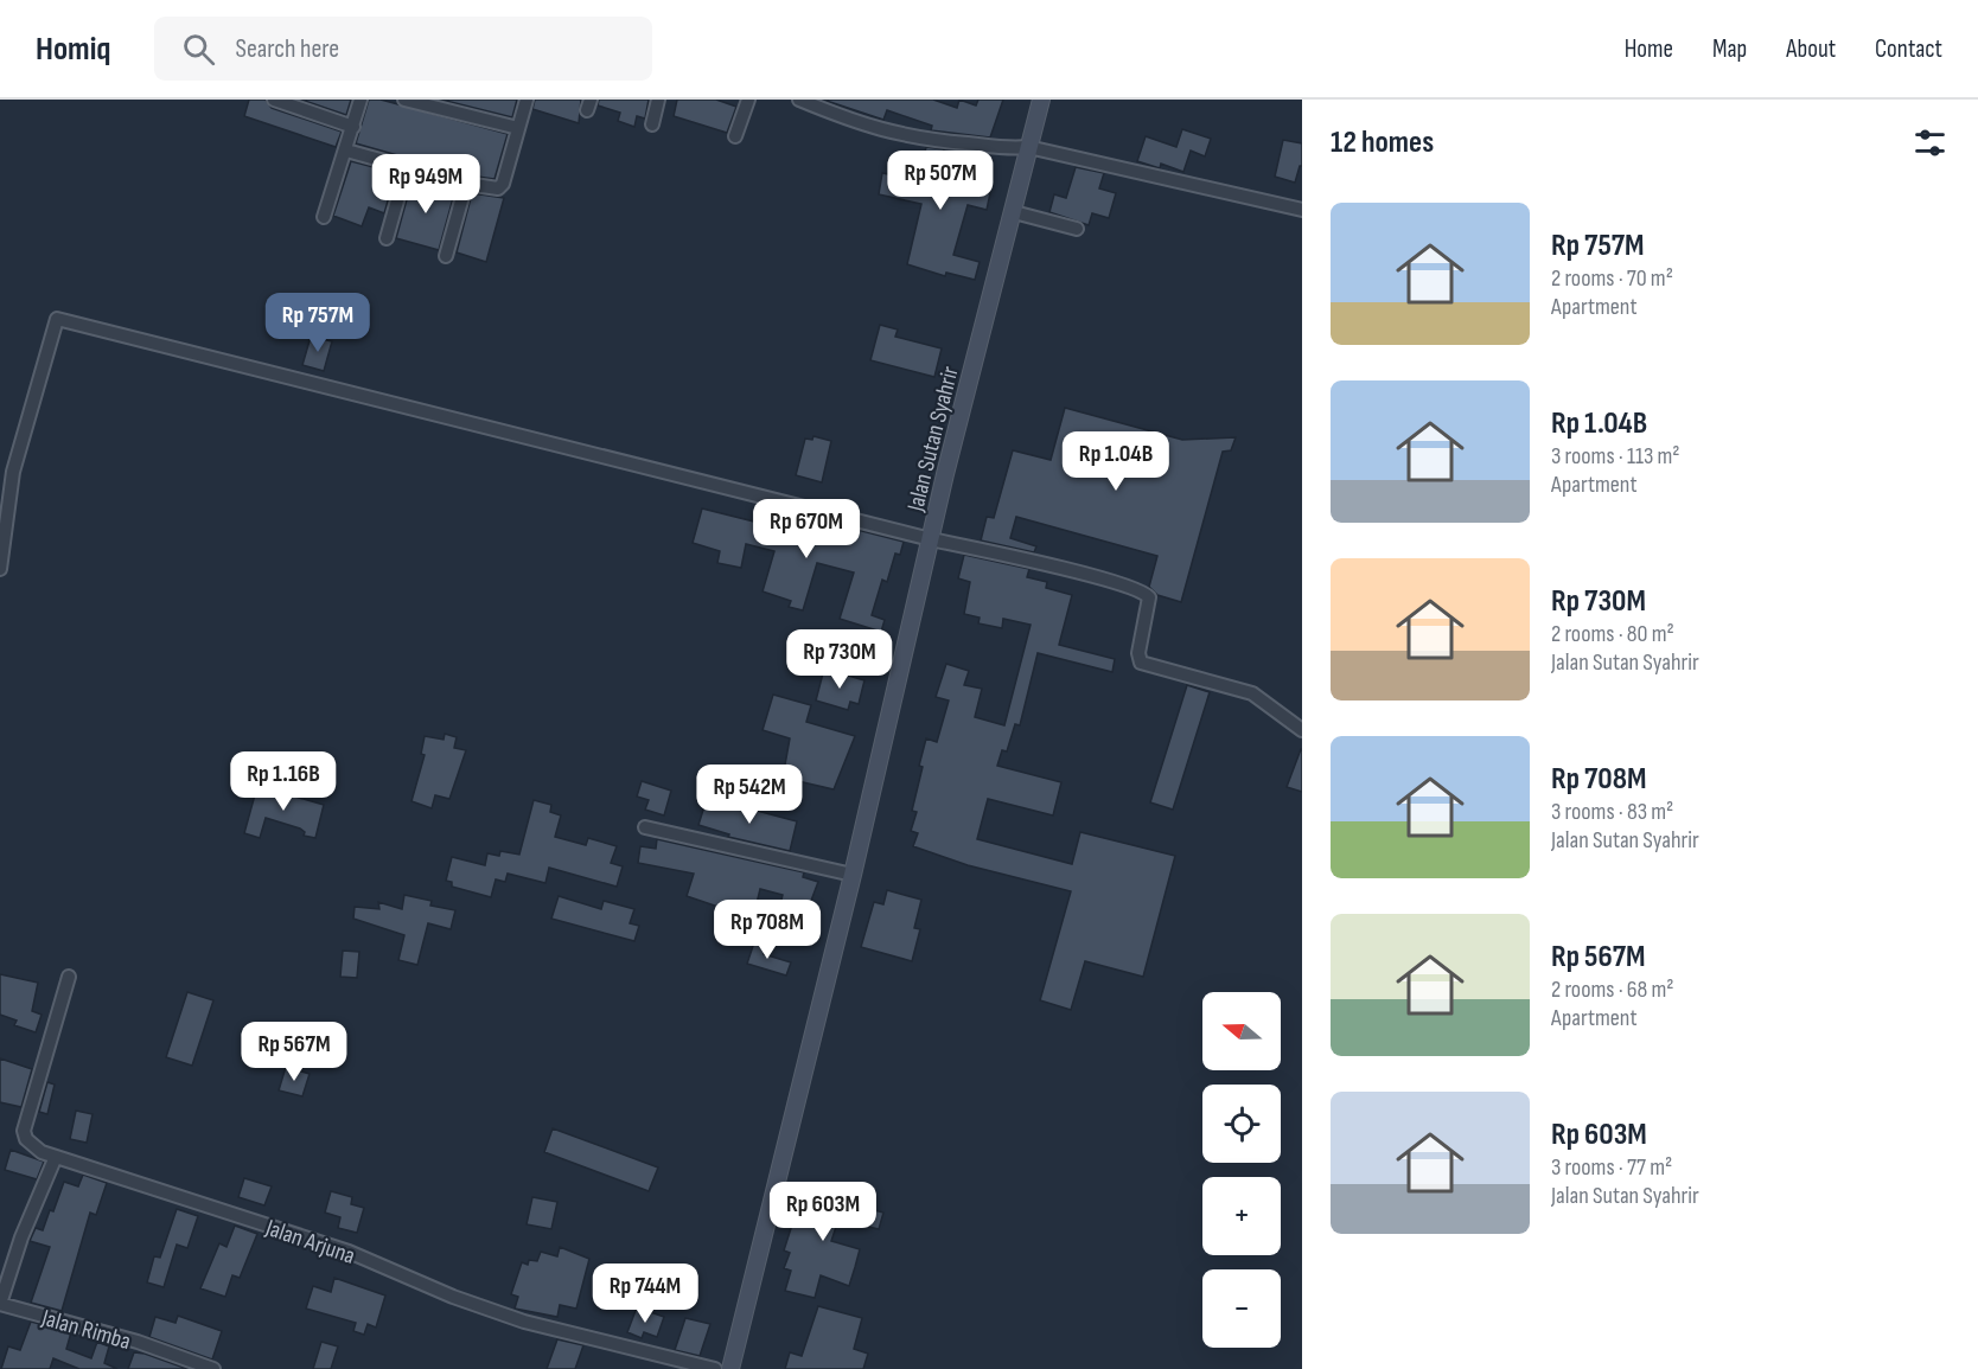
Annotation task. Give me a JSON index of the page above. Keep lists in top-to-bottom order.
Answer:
{
  "streets": {
    "street": ["Jalan Sutan Syahrir", "Jalan Arjuna", "Jalan Rimba"]
  },
  "north": "left",
  "page": {
    "header": "Homiq",
    "search": "Search here",
    "nav": [
      "Home",
      "Map",
      "About",
      "Contact"
    ],
    "heading": "12 homes",
    "price": [
      "Rp 507M",
      "Rp 949M",
      "Rp 757M",
      "Rp 1.04B",
      "Rp 670M",
      "Rp 730M",
      "Rp 1.16B",
      "Rp 542M",
      "Rp 708M",
      "Rp 567M",
      "Rp 603M",
      "Rp 744M"
    ],
    "list": [
      {
        "name": "Rp 757M",
        "note": "2 rooms · 70 m² · Apartment"
      },
      {
        "name": "Rp 1.04B",
        "note": "3 rooms · 113 m² · Apartment"
      },
      {
        "name": "Rp 730M",
        "note": "2 rooms · 80 m² · Jalan Sutan Syahrir"
      },
      {
        "name": "Rp 708M",
        "note": "3 rooms · 83 m² · Jalan Sutan Syahrir"
      },
      {
        "name": "Rp 567M",
        "note": "2 rooms · 68 m² · Apartment"
      },
      {
        "name": "Rp 603M",
        "note": "3 rooms · 77 m² · Jalan Sutan Syahrir"
      }
    ],
    "map_buttons": ["+", "−"]
  }
}
